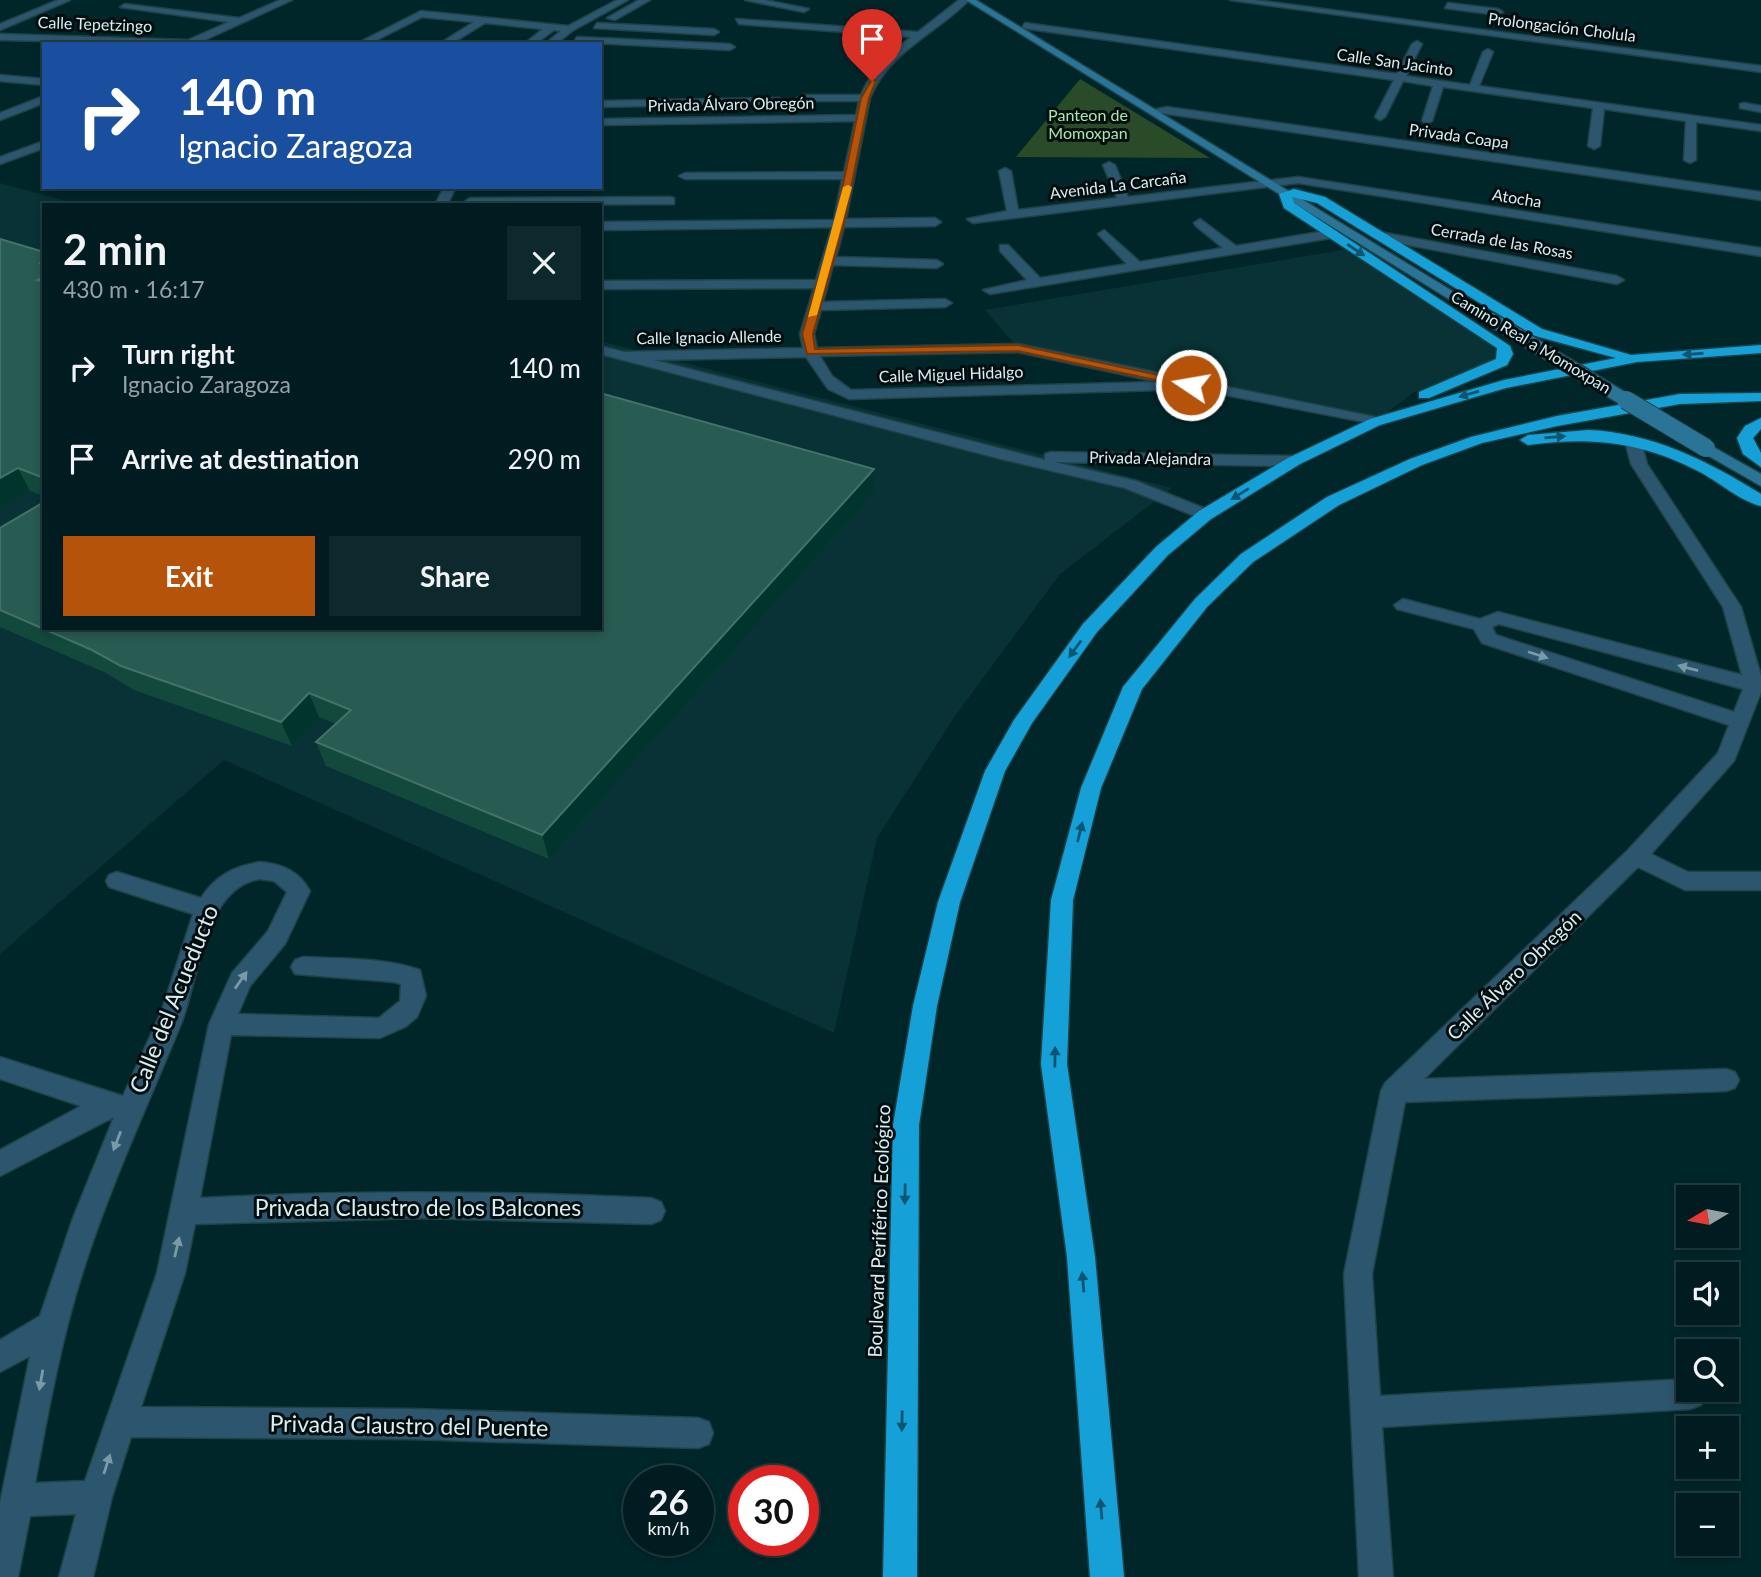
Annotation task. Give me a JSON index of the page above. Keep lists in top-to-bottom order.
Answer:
{
  "streets": {
    "highway": ["Boulevard Periférico Ecológico"],
    "street": [
      "Calle Tepetzingo",
      "Prolongación Cholula",
      "Calle San Jacinto",
      "Privada Álvaro Obregón",
      "Privada Coapa",
      "Avenida La Carcaña",
      "Atocha",
      "Cerrada de las Rosas",
      "Calle Ignacio Allende",
      "Camino Real a Momoxpan",
      "Calle Miguel Hidalgo",
      "Privada Alejandra",
      "Calle Álvaro Obregón",
      "Calle del Acueducto",
      "Privada Claustro de los Balcones",
      "Privada Claustro del Puente"
    ]
  },
  "crossings": [
    ["Calle San Jacinto", "Camino Real a Momoxpan"],
    ["Privada Coapa", "Camino Real a Momoxpan"],
    ["Avenida La Carcaña", "Atocha"],
    ["Avenida La Carcaña", "Camino Real a Momoxpan"],
    ["Atocha", "Camino Real a Momoxpan"],
    ["Calle Ignacio Allende", "Calle Miguel Hidalgo"],
    ["Calle Ignacio Allende", "Boulevard Periférico Ecológico"],
    ["Privada Alejandra", "Boulevard Periférico Ecológico"],
    ["Calle del Acueducto", "Privada Claustro de los Balcones"],
    ["Calle del Acueducto", "Privada Claustro del Puente"]
  ],
  "one_way": ["Boulevard Periférico Ecológico"],
  "parks": ["Panteon de Momoxpan"],
  "north": "left",
  "page": {
    "turn": ["140 m", "Ignacio Zaragoza"],
    "heading": ["2 min", "430 m · 16:17"],
    "list": [
      {
        "name": "Turn right",
        "note": "Ignacio Zaragoza",
        "value": "140 m"
      },
      {
        "name": "Arrive at destination",
        "value": "290 m"
      }
    ],
    "buttons": ["Exit", "Share"],
    "map_buttons": ["+", "−"],
    "speed": "26 km/h",
    "limit": "30"
  }
}
